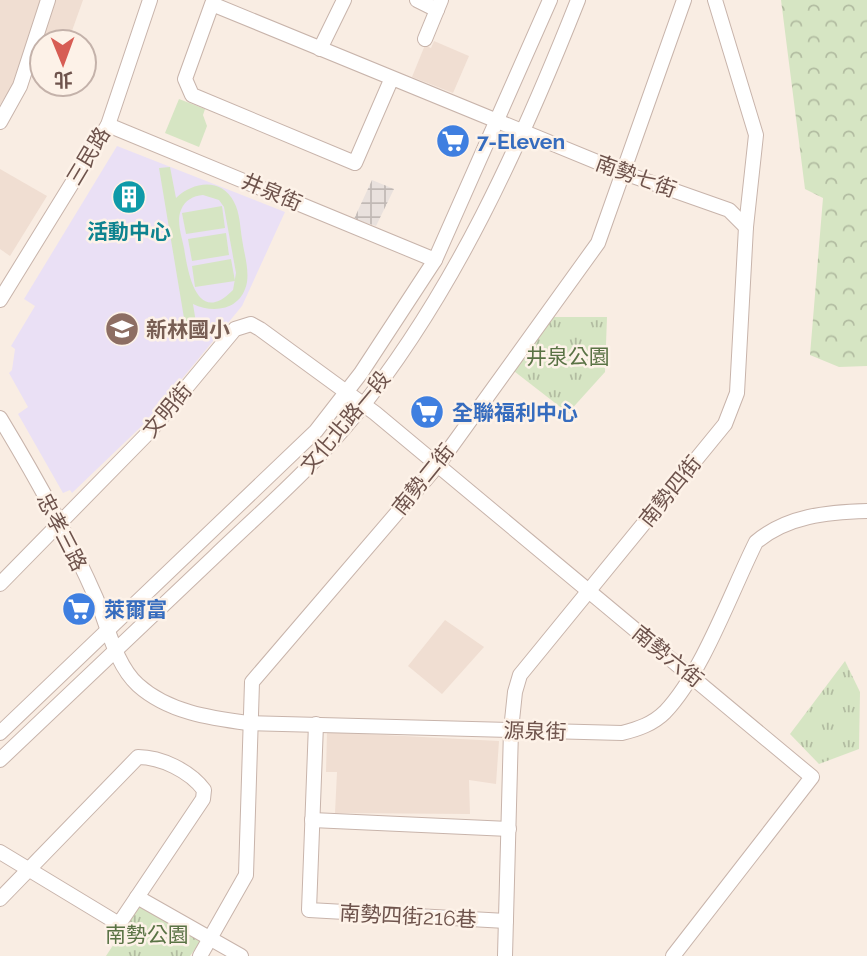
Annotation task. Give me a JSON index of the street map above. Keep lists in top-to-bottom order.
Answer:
{
  "streets": {
    "street": [
      "三民路",
      "南勢七街",
      "井泉街",
      "文明街",
      "文化北路一段",
      "南勢二街",
      "南勢四街",
      "忠孝三路",
      "南勢六街",
      "源泉街",
      "南勢四街216巷"
    ]
  },
  "crossings": [
    ["三民路", "井泉街"],
    ["南勢七街", "文化北路一段"],
    ["南勢七街", "南勢二街"],
    ["南勢七街", "南勢四街"],
    ["井泉街", "文化北路一段"],
    ["文明街", "文化北路一段"],
    ["文明街", "忠孝三路"],
    ["文明街", "南勢六街"],
    ["文化北路一段", "忠孝三路"],
    ["文化北路一段", "南勢六街"],
    ["文化北路一段", "源泉街"],
    ["南勢二街", "南勢六街"],
    ["南勢二街", "源泉街"],
    ["南勢四街", "南勢六街"],
    ["南勢四街", "源泉街"],
    ["南勢四街", "南勢四街216巷"],
    ["忠孝三路", "源泉街"],
    ["南勢六街", "源泉街"]
  ],
  "parks": ["井泉公園", "南勢公園"],
  "places": {
    "supermarket": ["7-Eleven", "全聯福利中心", "萊爾富"],
    "building": ["活動中心"],
    "school or university": ["新林國小"]
  },
  "north": "bottom"
}
